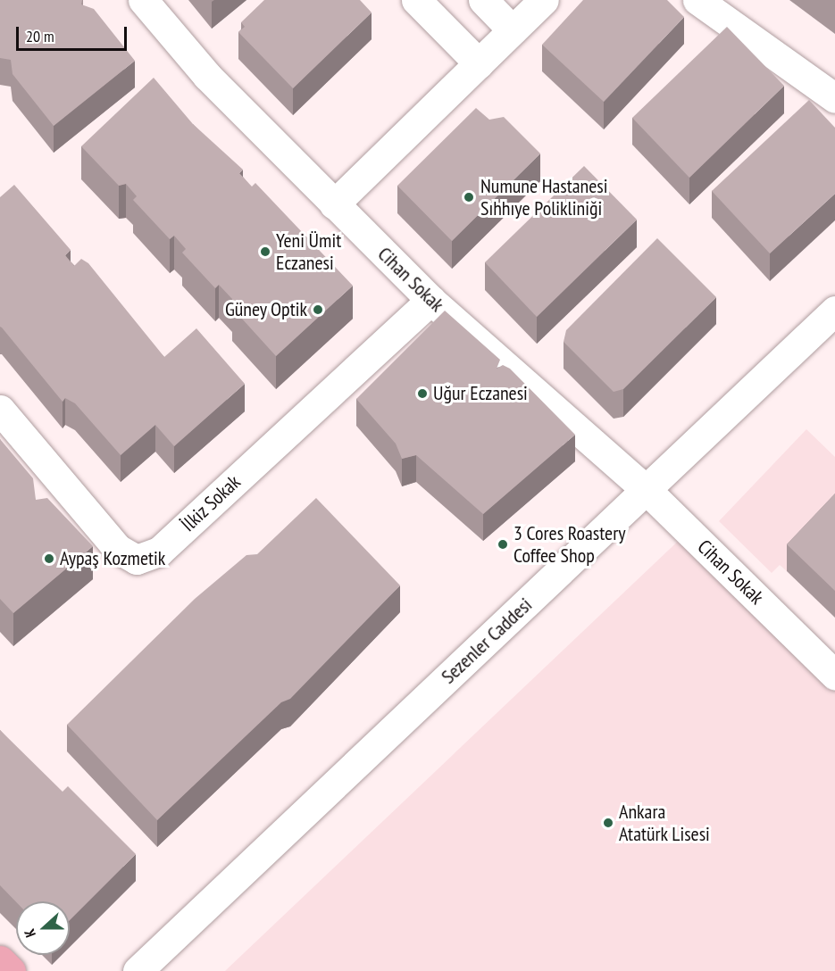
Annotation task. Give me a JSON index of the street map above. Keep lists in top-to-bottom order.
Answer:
{
  "streets": {
    "street": ["Cihan Sokak", "İlkiz Sokak", "Sezenler Caddesi"]
  },
  "crossings": [
    ["Cihan Sokak", "İlkiz Sokak"],
    ["Cihan Sokak", "Sezenler Caddesi"]
  ],
  "places": [
    "Numune Hastanesi Sıhhıye Polikliniği",
    "Yeni Ümit Eczanesi",
    "Güney Optik",
    "Uğur Eczanesi",
    "3 Cores Roastery Coffee Shop",
    "Aypaş Kozmetik",
    "Ankara Atatürk Lisesi"
  ],
  "scale_bar": "20 m",
  "north": "left"
}
